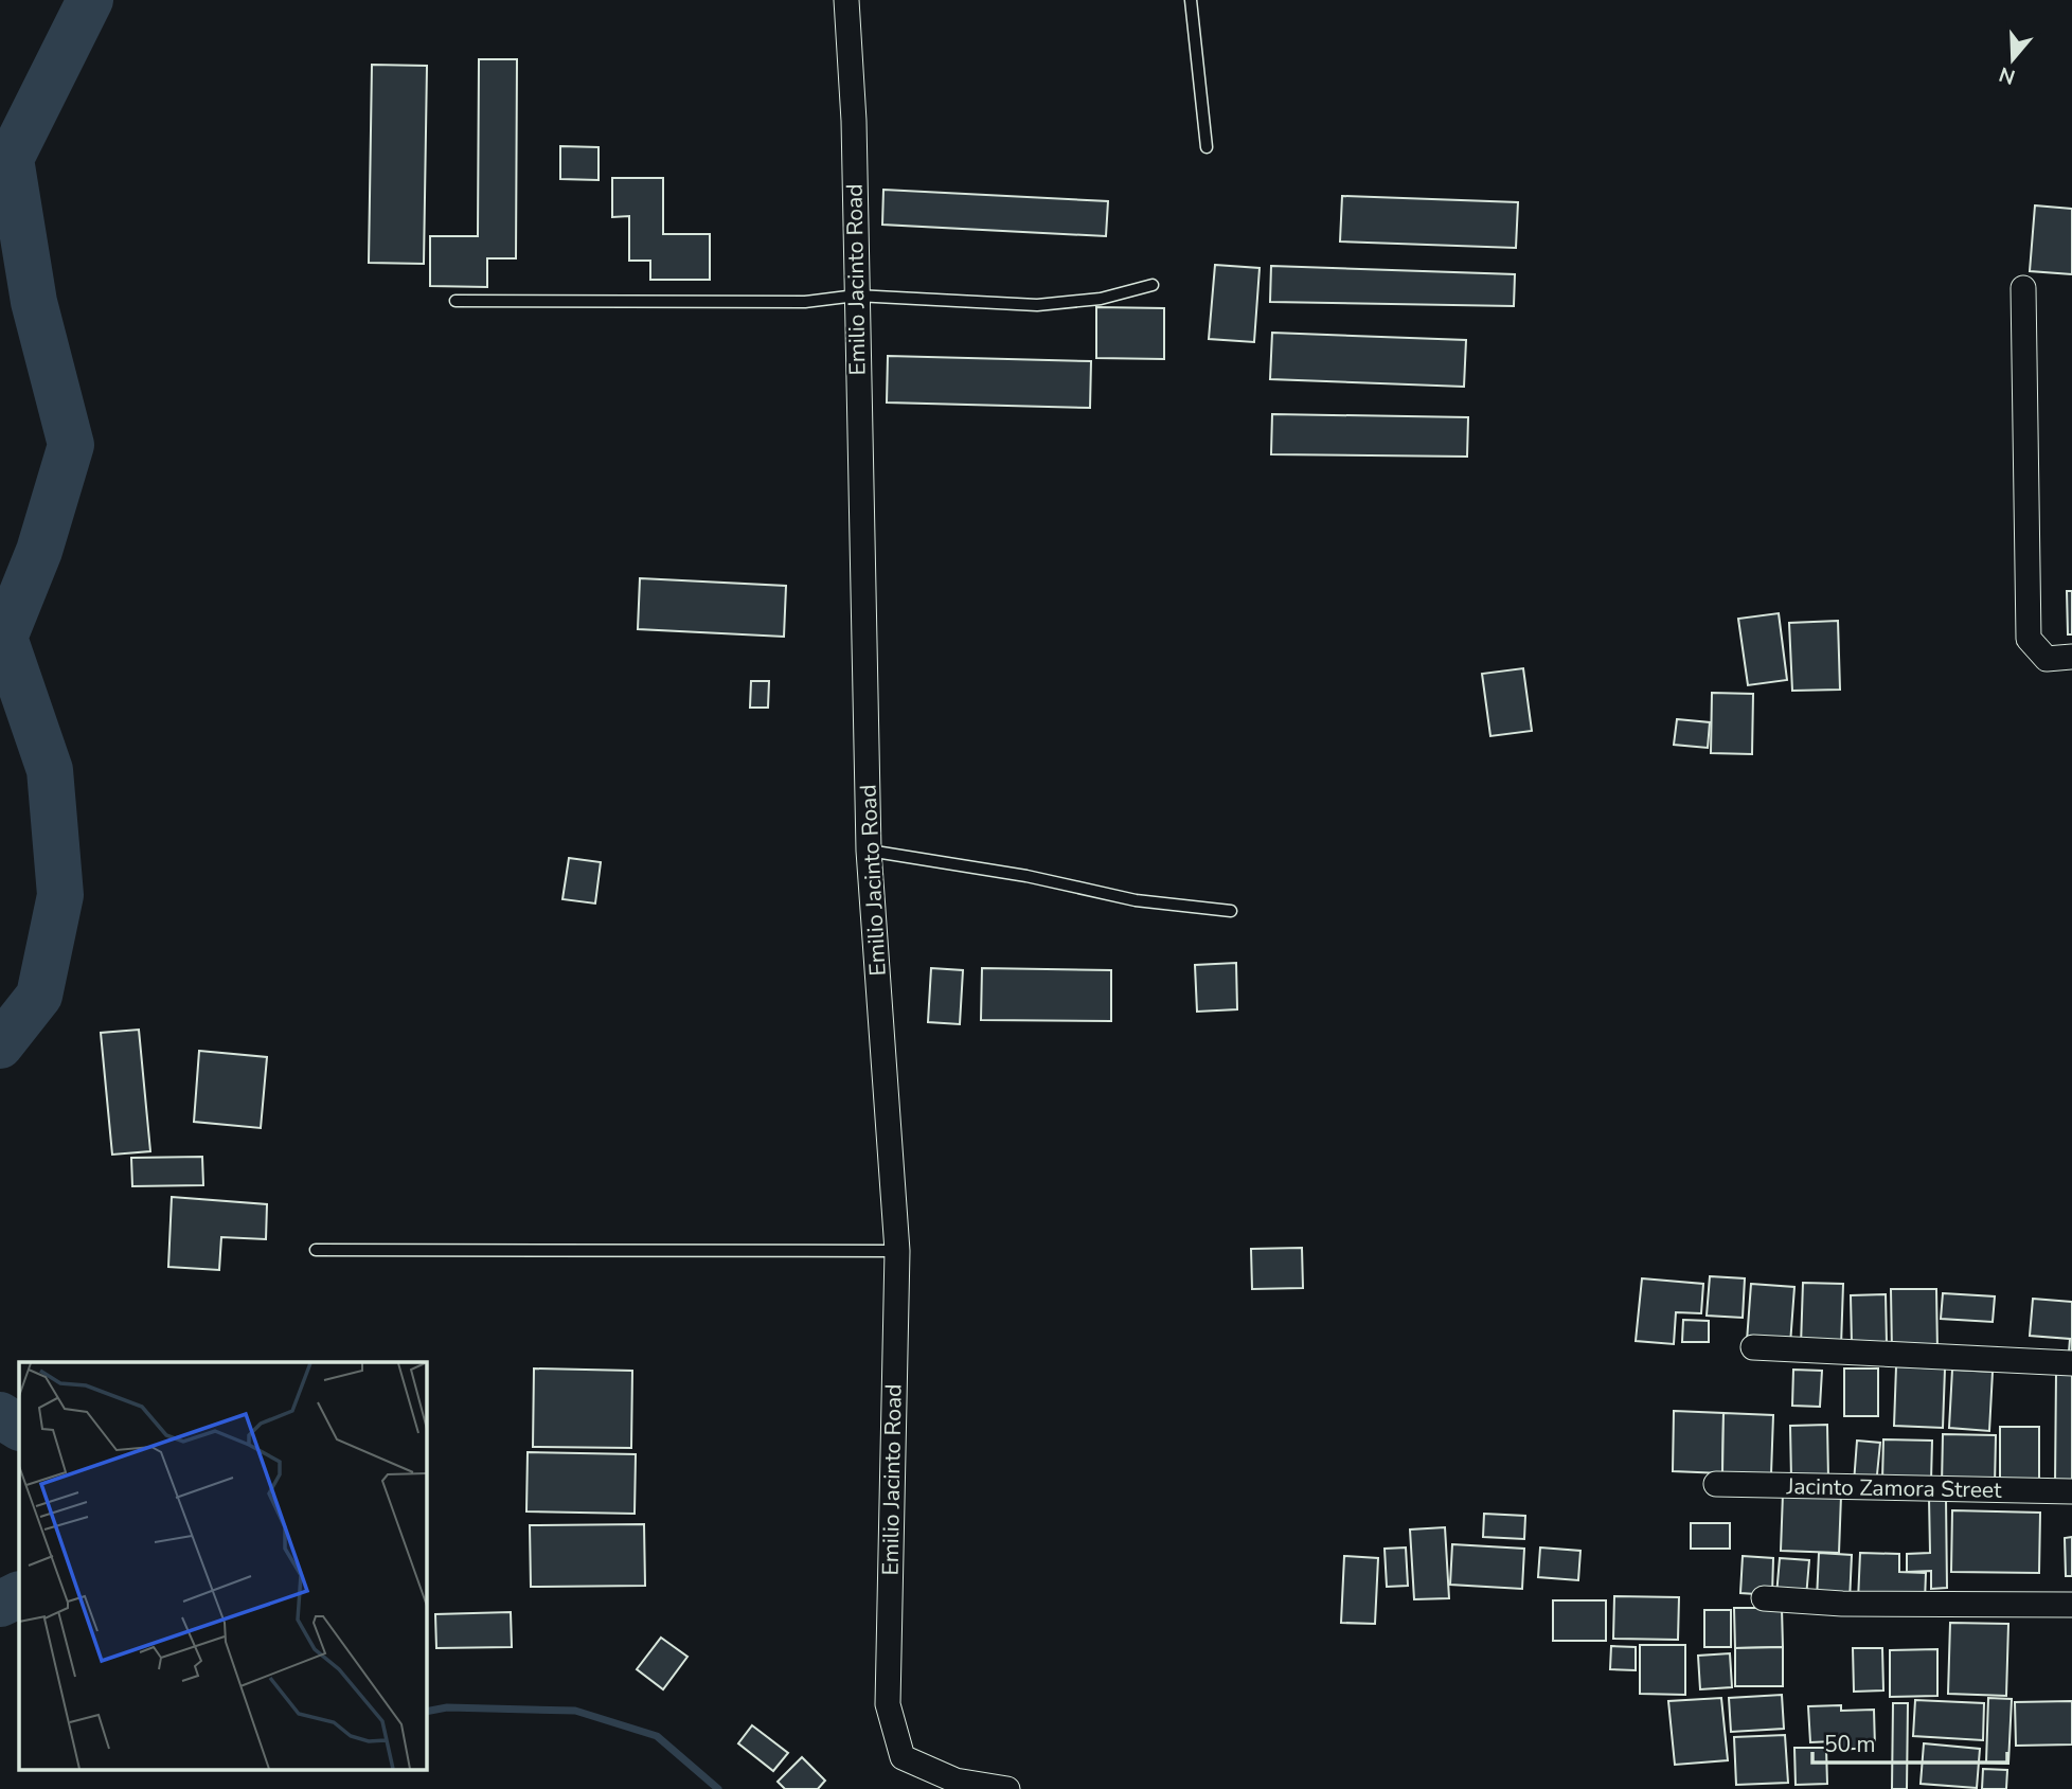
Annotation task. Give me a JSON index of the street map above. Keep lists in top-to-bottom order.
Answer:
{
  "streets": {
    "street": ["Emilio Jacinto Road", "Jacinto Zamora Street"]
  },
  "scale_bar": "50 m",
  "north": "bottom"
}
